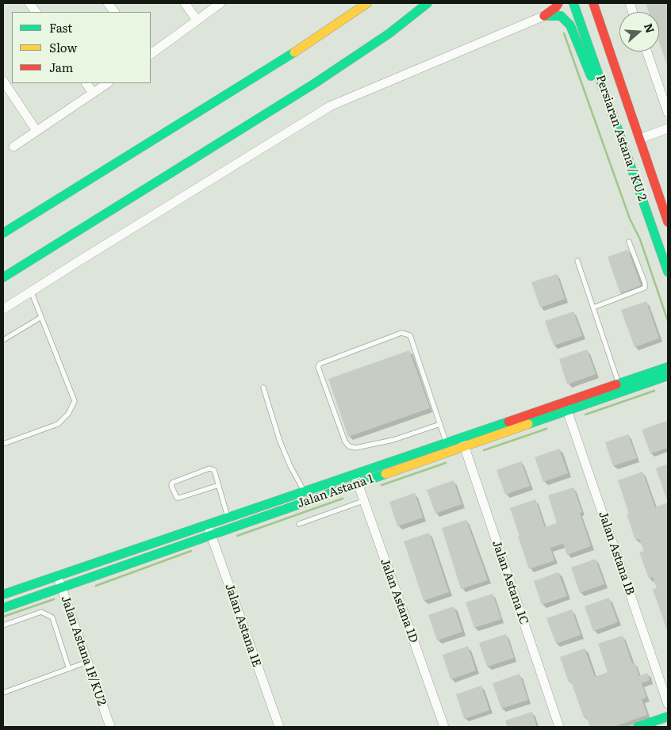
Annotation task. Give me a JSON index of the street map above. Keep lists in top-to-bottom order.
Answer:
{
  "streets": {
    "main road": ["Persiaran Astana / KU 2", "Jalan Astana 1"],
    "street": [
      "Jalan Astana 1B",
      "Jalan Astana 1C",
      "Jalan Astana 1D",
      "Jalan Astana 1E",
      "Jalan Astana 1F/KU2"
    ]
  },
  "crossings": [
    ["Jalan Astana 1", "Jalan Astana 1B"],
    ["Jalan Astana 1", "Jalan Astana 1C"],
    ["Jalan Astana 1", "Jalan Astana 1D"],
    ["Jalan Astana 1", "Jalan Astana 1E"],
    ["Jalan Astana 1", "Jalan Astana 1F/KU2"]
  ],
  "legend": ["Fast", "Slow", "Jam"],
  "north": "right"
}
